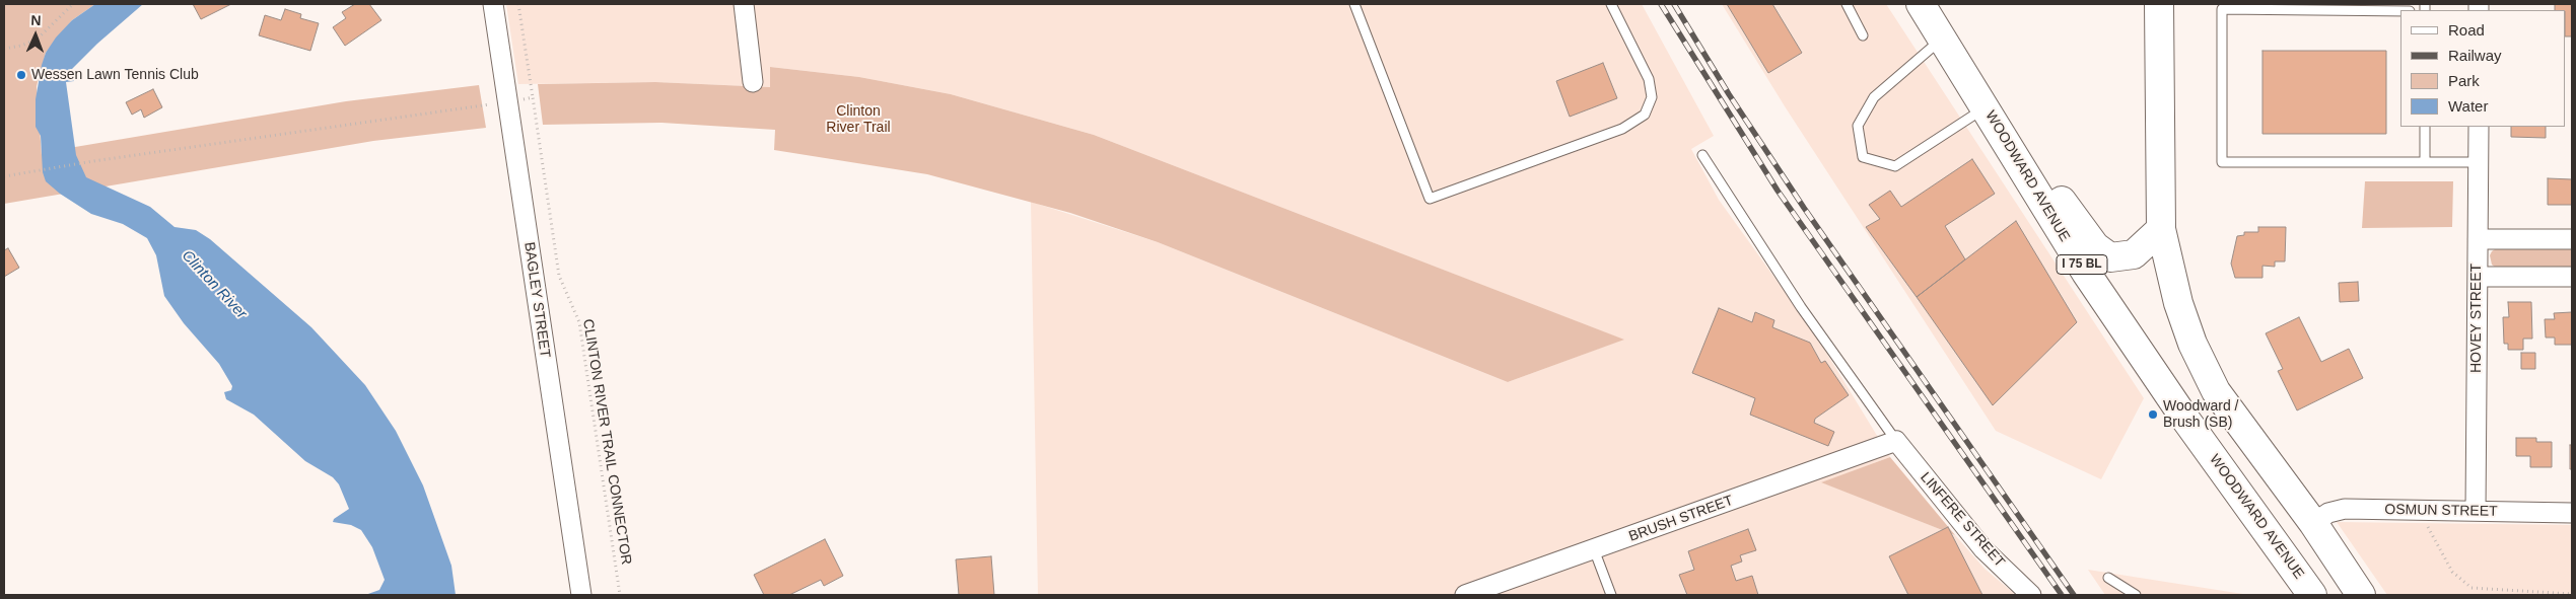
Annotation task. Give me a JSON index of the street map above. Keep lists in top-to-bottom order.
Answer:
{
  "streets": {
    "main road": ["WOODWARD AVENUE", "I 75 BL"],
    "street": [
      "BAGLEY STREET",
      "HOVEY STREET",
      "OSMUN STREET",
      "BRUSH STREET",
      "LINFERE STREET"
    ],
    "path": ["CLINTON RIVER TRAIL CONNECTOR"]
  },
  "crossings": [
    ["HOVEY STREET", "OSMUN STREET"],
    ["BRUSH STREET", "LINFERE STREET"]
  ],
  "water": ["Clinton River"],
  "parks": ["Clinton River Trail"],
  "places": ["Wessen Lawn Tennis Club", "Woodward / Brush (SB)"],
  "legend": [
    "Road",
    "Railway",
    "Park",
    "Water"
  ],
  "north": "top"
}
